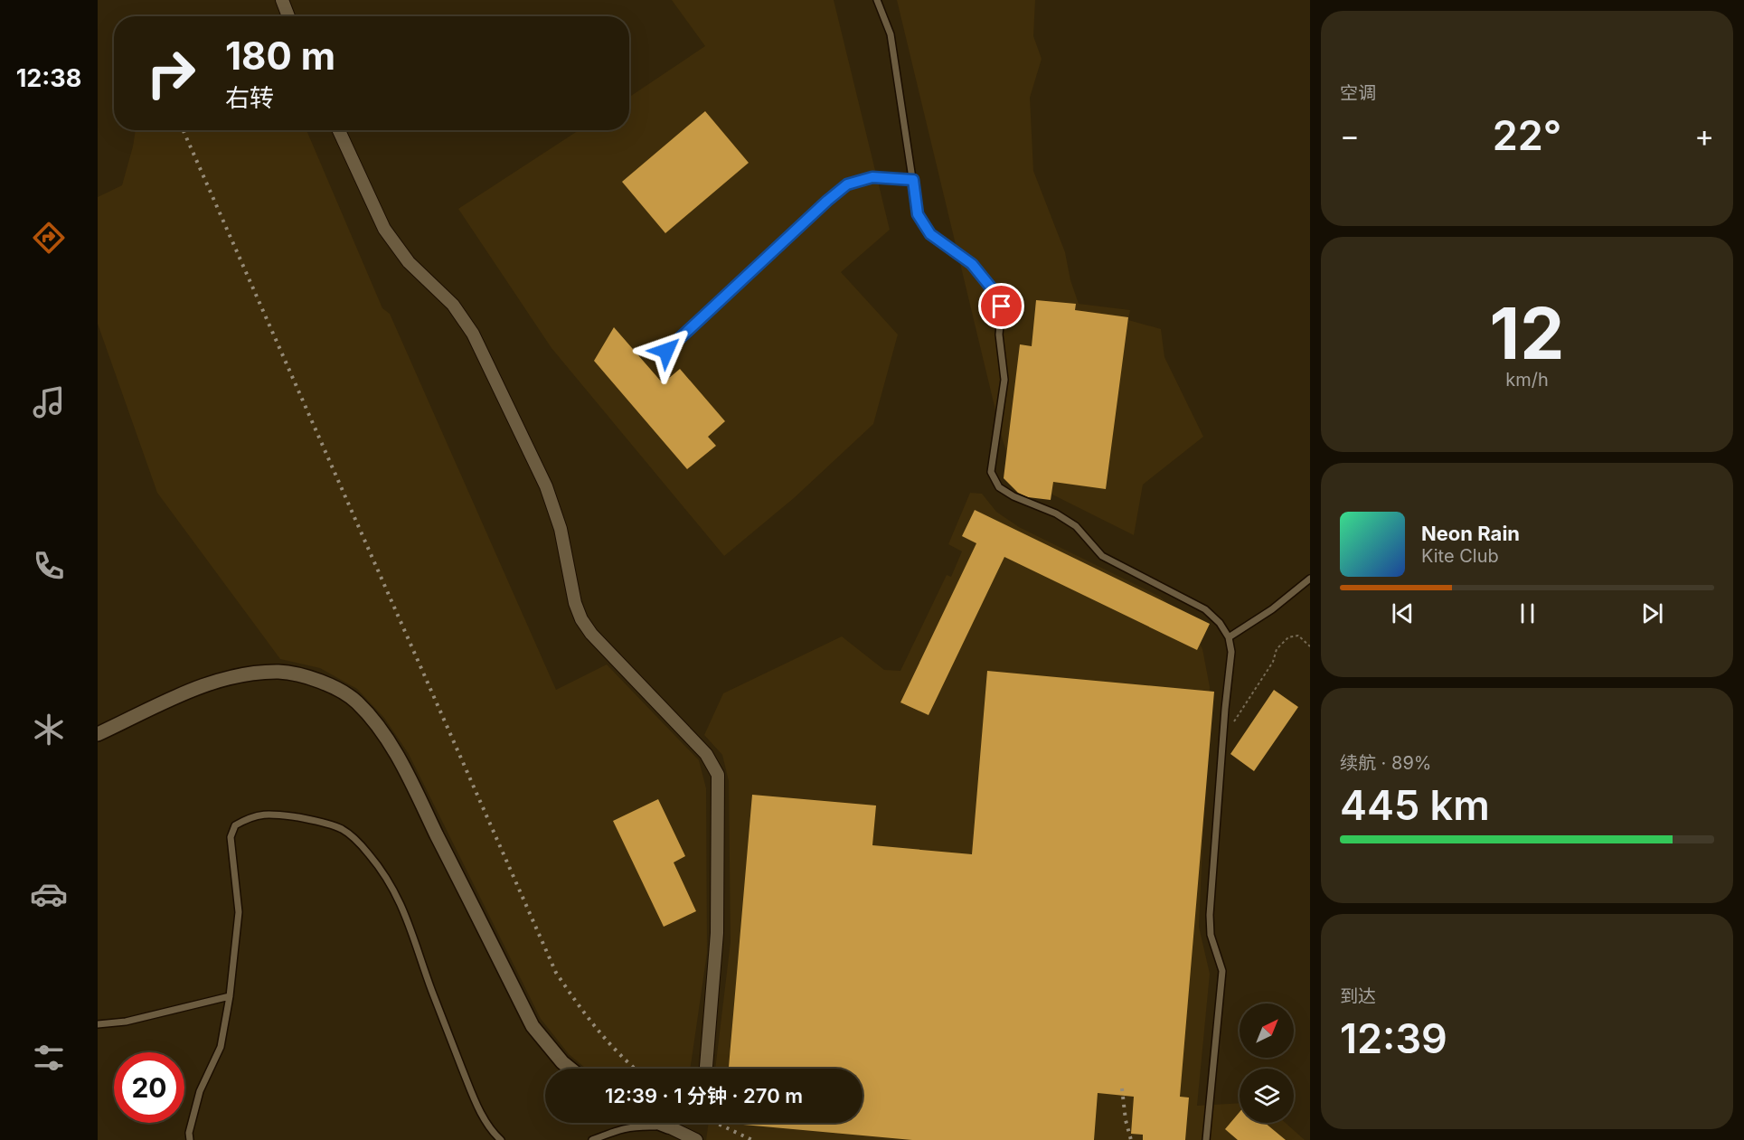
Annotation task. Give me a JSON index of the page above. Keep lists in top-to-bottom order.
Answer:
{
  "north": "top right",
  "page": {
    "tabs": "12:38",
    "tile": [
      "空调",
      ["12", "km/h"],
      ["续航 · 89%", "445 km"],
      ["到达", "12:39"]
    ],
    "turn": ["180 m", "右转"],
    "heat": ["−", "22°", "+"],
    "song": ["Neon Rain", "Kite Club"],
    "limit": "20",
    "trip": "12:39 · 1 分钟 · 270 m"
  }
}
